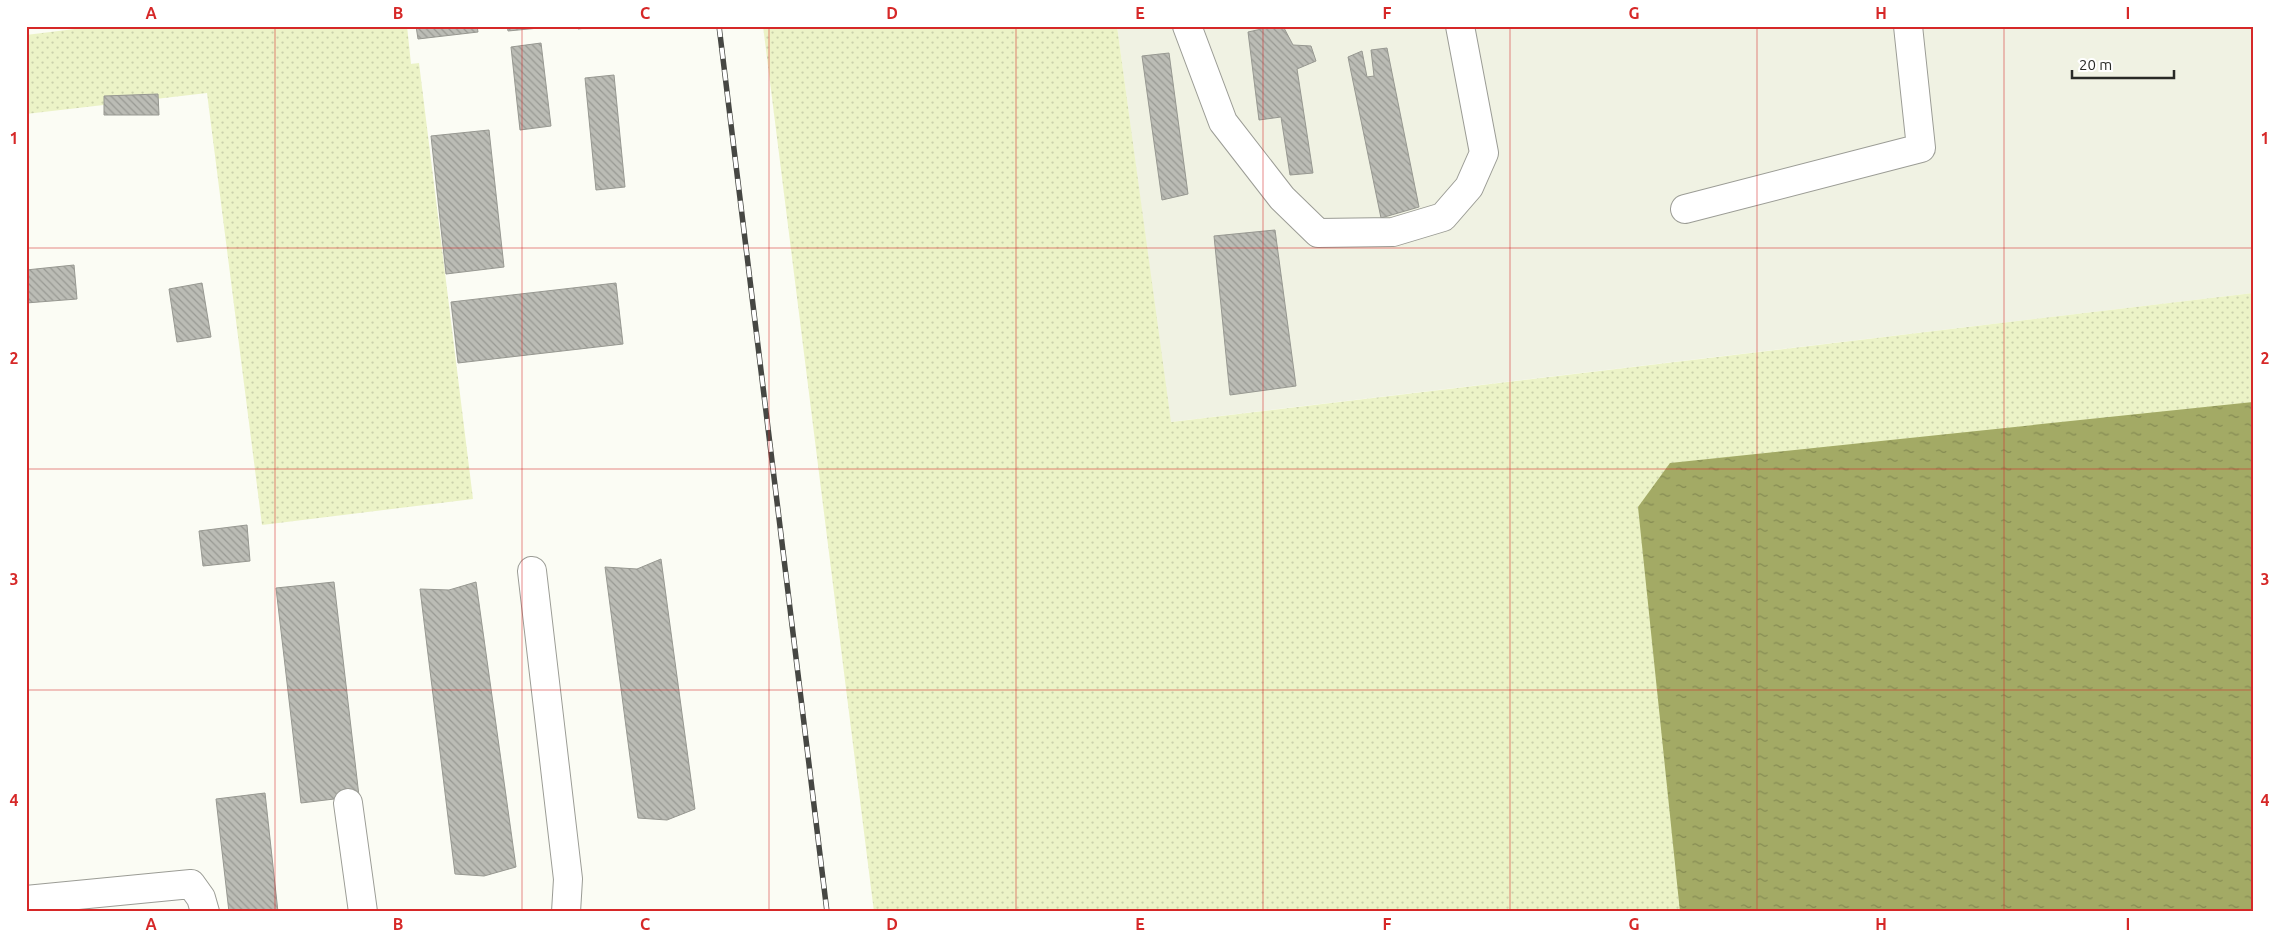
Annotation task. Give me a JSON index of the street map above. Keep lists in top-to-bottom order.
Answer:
{
  "scale_bar": "20 m",
  "grid": {
    "columns": [
      "A",
      "B",
      "C",
      "D",
      "E",
      "F",
      "G",
      "H",
      "I"
    ],
    "rows": [
      "1",
      "2",
      "3",
      "4"
    ]
  }
}
